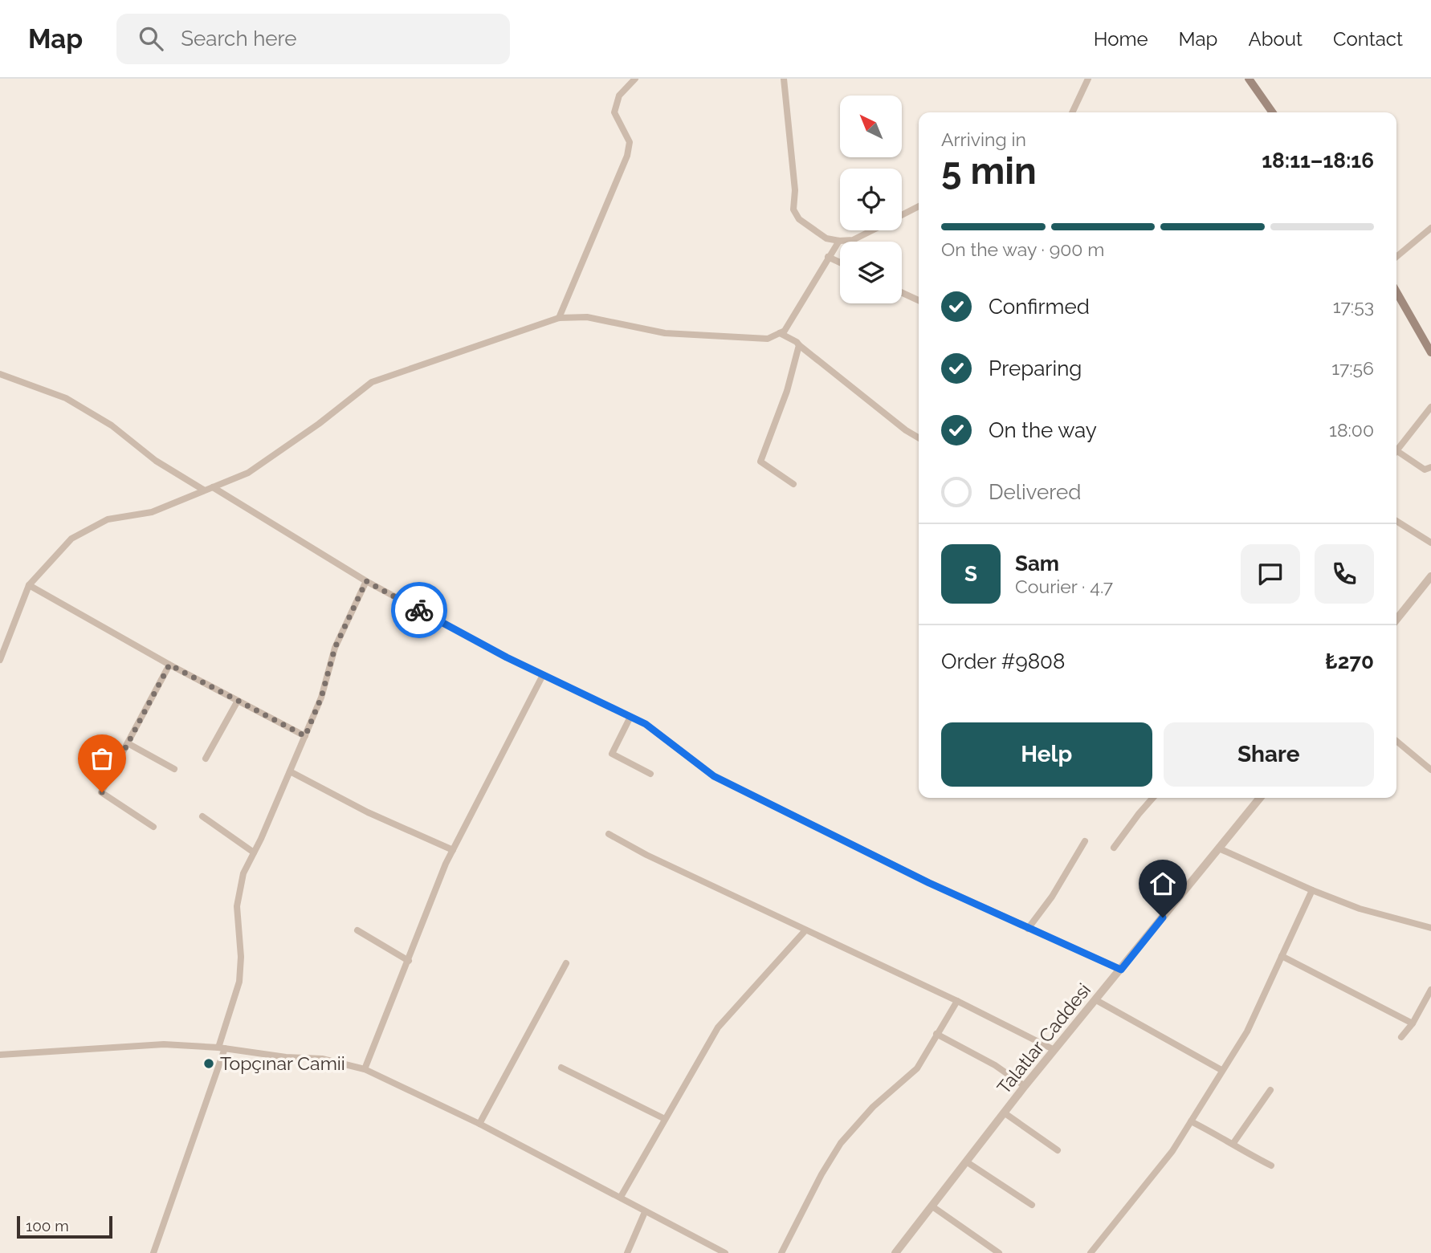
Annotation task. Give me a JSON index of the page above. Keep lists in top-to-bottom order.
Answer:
{
  "streets": {
    "street": ["Talatlar Caddesi"]
  },
  "places": ["Topçınar Camii"],
  "scale_bar": "100 m",
  "north": "top left",
  "page": {
    "header": "Map",
    "search": "Search here",
    "nav": [
      "Home",
      "Map",
      "About",
      "Contact"
    ],
    "heading": ["5 min", "Arriving in", "18:11–18:16"],
    "panel": [
      "Sam",
      "Courier · 4.7",
      "Order #9808",
      "₺270"
    ],
    "bar": "On the way · 900 m",
    "list": [
      ["Confirmed", "17:53"],
      ["Preparing", "17:56"],
      ["On the way", "18:00"],
      "Delivered"
    ],
    "round": "S",
    "buttons": ["Help", "Share"],
    "scale": "100 m"
  }
}
